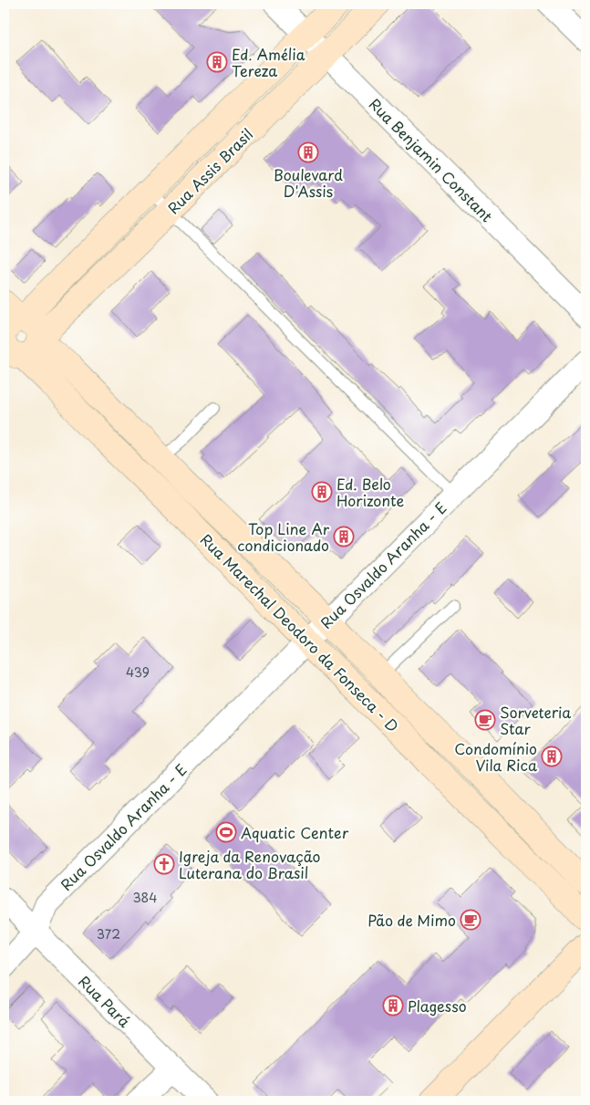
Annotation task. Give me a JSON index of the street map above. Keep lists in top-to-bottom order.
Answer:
{
  "streets": {
    "street": [
      "Rua Benjamin Constant",
      "Rua Assis Brasil",
      "Rua Osvaldo Aranha - E",
      "Rua Marechal Deodoro da Fonseca - D",
      "Rua Pará"
    ]
  },
  "crossings": [
    ["Rua Benjamin Constant", "Rua Assis Brasil"],
    ["Rua Assis Brasil", "Rua Marechal Deodoro da Fonseca - D"],
    ["Rua Osvaldo Aranha - E", "Rua Marechal Deodoro da Fonseca - D"],
    ["Rua Osvaldo Aranha - E", "Rua Pará"]
  ],
  "places": {
    "building": [
      "Ed. Amélia Tereza",
      "Boulevard D'Assis",
      "Ed. Belo Horizonte",
      "Top Line Ar condicionado",
      "Condomínio Vila Rica",
      "Plagesso"
    ],
    "cafe": ["Sorveteria Star", "Pão de Mimo"],
    "sports": ["Aquatic Center"],
    "church": ["Igreja da Renovação Luterana do Brasil"]
  },
  "house_numbers": ["439", "384", "372"]
}
